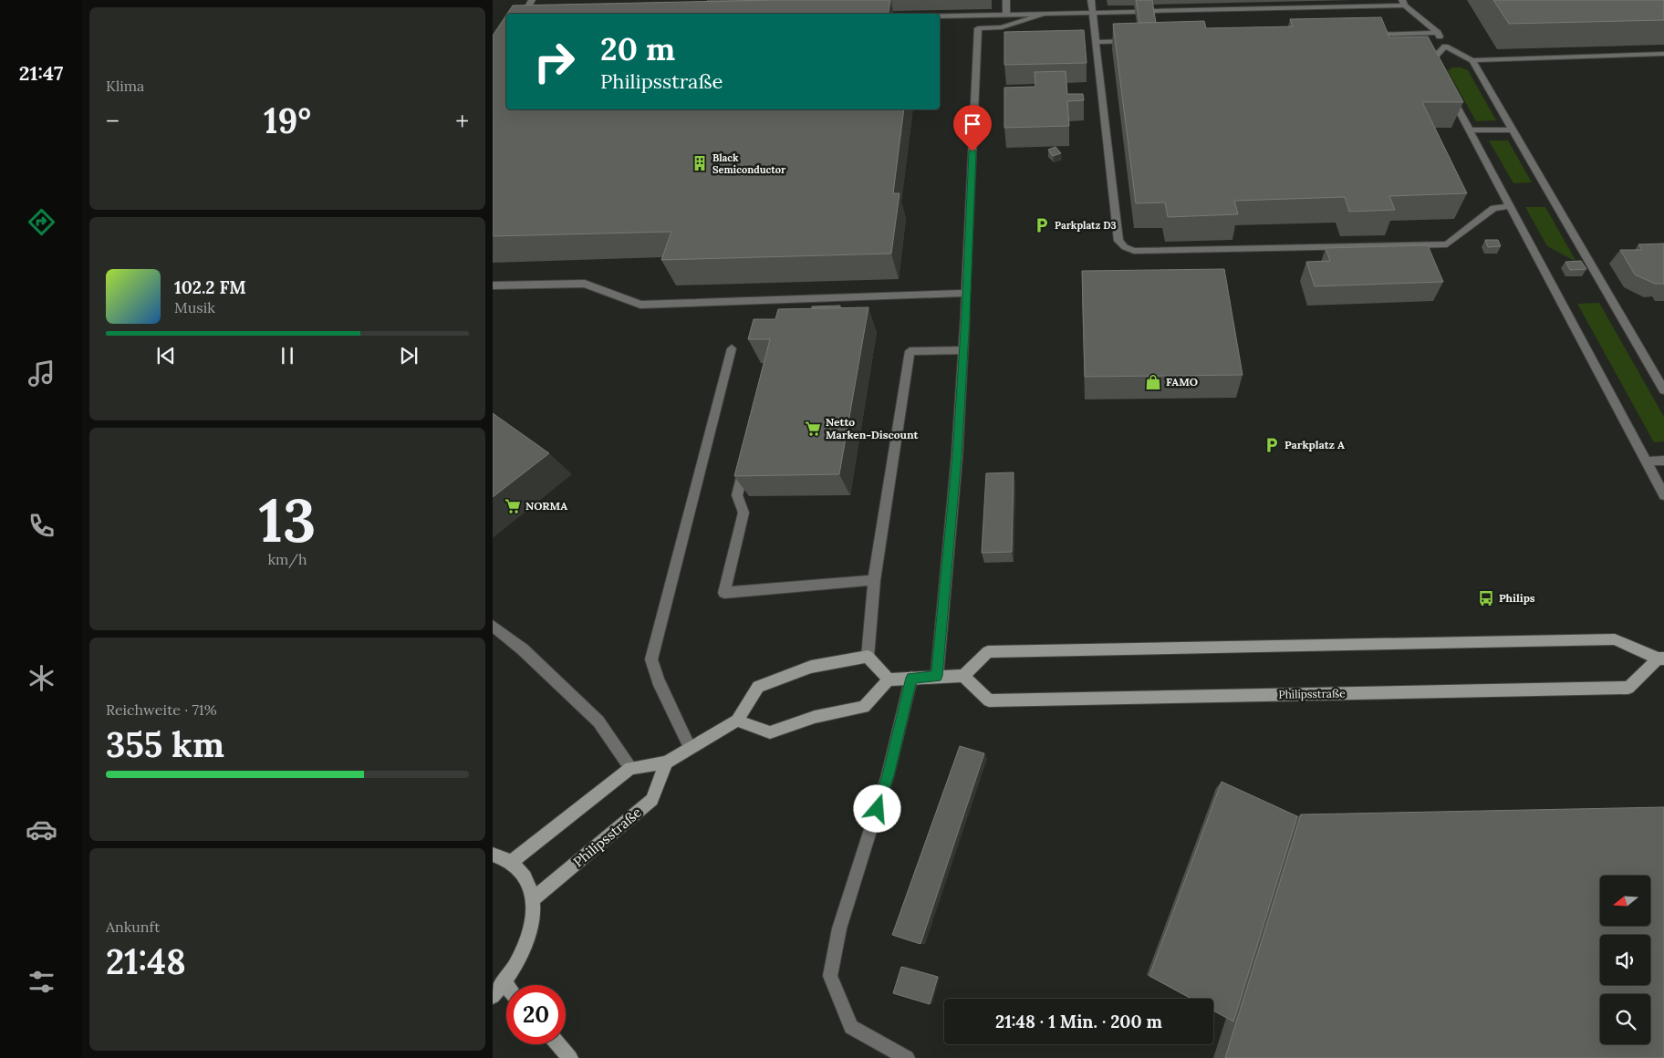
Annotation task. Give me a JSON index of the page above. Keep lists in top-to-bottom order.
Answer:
{
  "streets": {
    "street": ["Philipsstraße"]
  },
  "places": {
    "building": ["Black Semiconductor"],
    "parking": ["Parkplatz D3", "Parkplatz A"],
    "shop": ["FAMO"],
    "supermarket": ["Netto Marken-Discount", "NORMA"],
    "bus stop": ["Philips"]
  },
  "north": "left",
  "page": {
    "tabs": "21:47",
    "tile": [
      "Klima",
      ["13", "km/h"],
      ["Reichweite · 71%", "355 km"],
      ["Ankunft", "21:48"]
    ],
    "turn": ["20 m", "Philipsstraße"],
    "heat": ["−", "19°", "+"],
    "song": ["102.2 FM", "Musik"],
    "limit": "20",
    "trip": "21:48 · 1 Min. · 200 m"
  }
}
